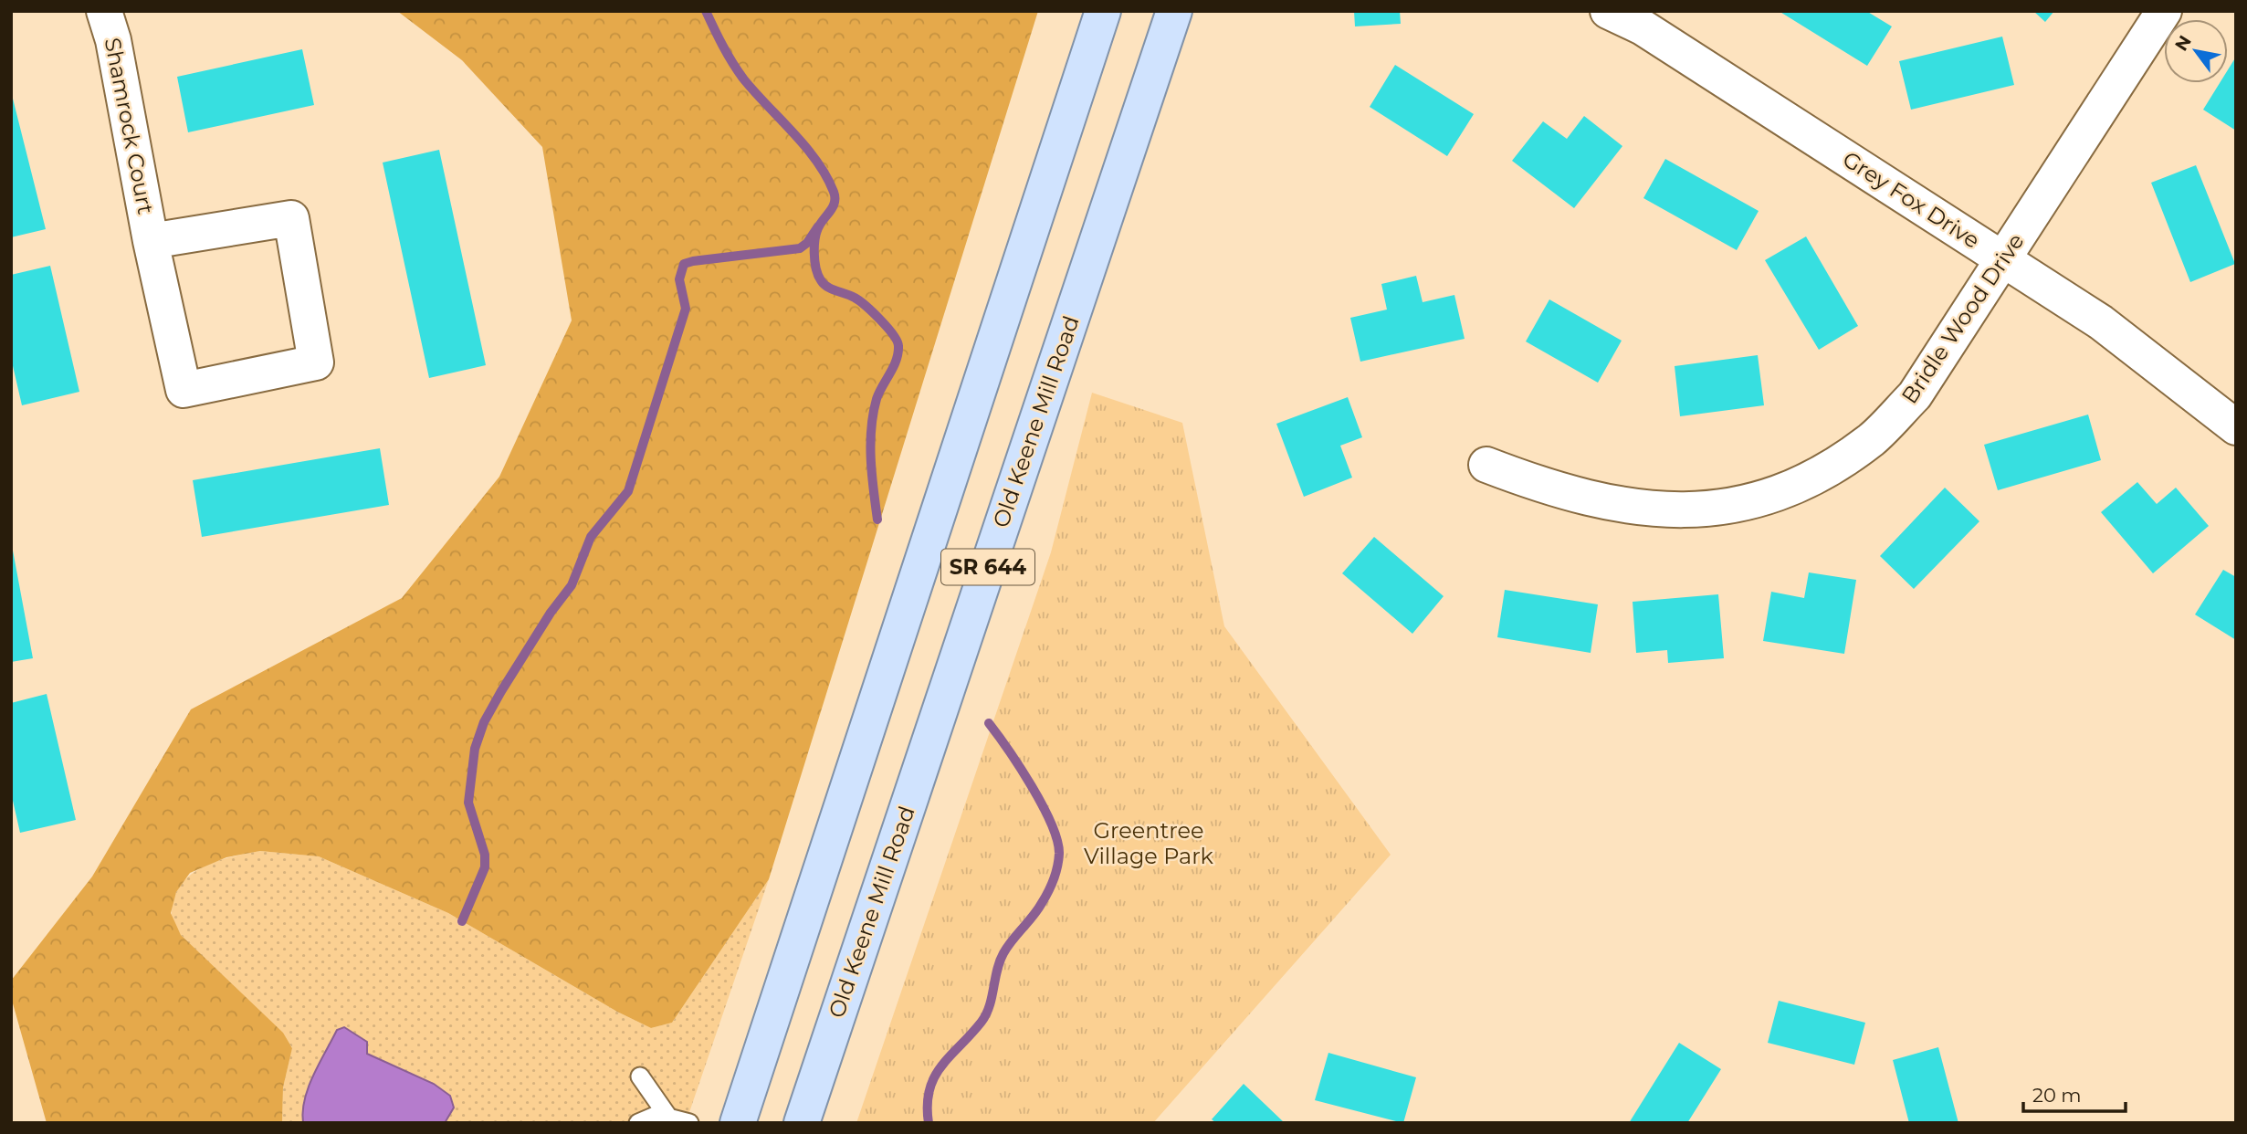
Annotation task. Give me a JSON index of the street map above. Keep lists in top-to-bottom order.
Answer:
{
  "streets": {
    "main road": ["Old Keene Mill Road", "SR 644"],
    "street": ["Shamrock Court", "Grey Fox Drive", "Bridle Wood Drive"]
  },
  "crossings": [
    ["Grey Fox Drive", "Bridle Wood Drive"]
  ],
  "parks": ["Greentree Village Park"],
  "scale_bar": "20 m",
  "north": "top left"
}
